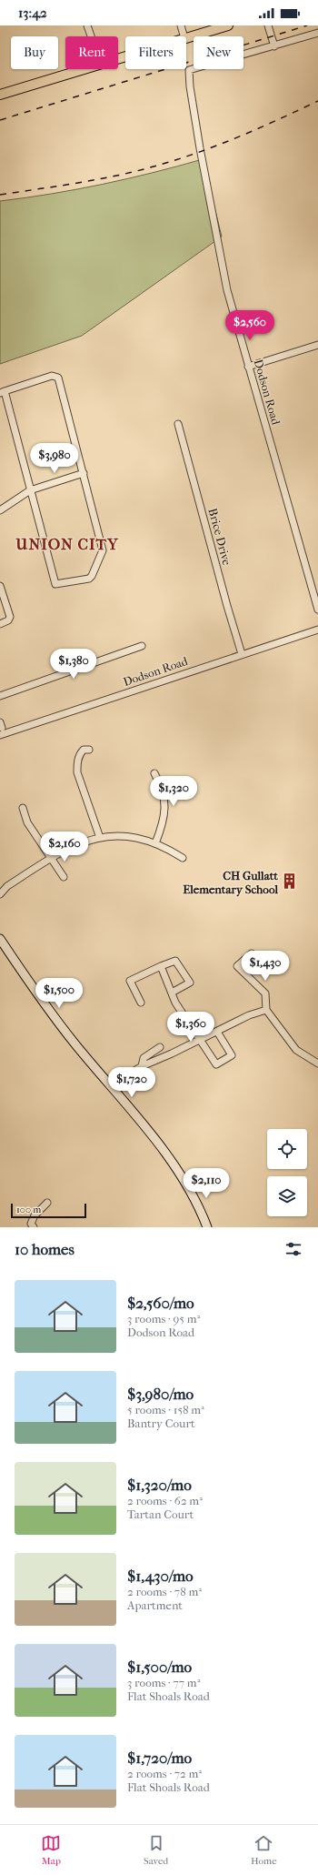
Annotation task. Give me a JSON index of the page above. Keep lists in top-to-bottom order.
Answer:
{
  "streets": {
    "street": ["Dodson Road", "Brice Drive"]
  },
  "crossings": [
    ["Dodson Road", "Brice Drive"]
  ],
  "districts": ["UNION CITY"],
  "places": {
    "building": ["CH Gullatt Elementary School"]
  },
  "scale_bar": "100 m",
  "page": {
    "status": "13:42",
    "chip": [
      "Buy",
      "Rent",
      "Filters",
      "New"
    ],
    "price": [
      "$2,560",
      "$3,980",
      "$1,380",
      "$1,320",
      "$2,160",
      "$1,430",
      "$1,500",
      "$1,360",
      "$1,720",
      "$2,110"
    ],
    "scale": "100 m",
    "heading": "10 homes",
    "list": [
      {
        "name": "$2,560/mo",
        "note": "3 rooms · 95 m² · Dodson Road"
      },
      {
        "name": "$3,980/mo",
        "note": "5 rooms · 158 m² · Bantry Court"
      },
      {
        "name": "$1,320/mo",
        "note": "2 rooms · 62 m² · Tartan Court"
      },
      {
        "name": "$1,430/mo",
        "note": "2 rooms · 78 m² · Apartment"
      },
      {
        "name": "$1,500/mo",
        "note": "3 rooms · 77 m² · Flat Shoals Road"
      },
      {
        "name": "$1,720/mo",
        "note": "2 rooms · 72 m² · Flat Shoals Road"
      }
    ],
    "tabs": ["Map", "Saved", "Home"]
  }
}
